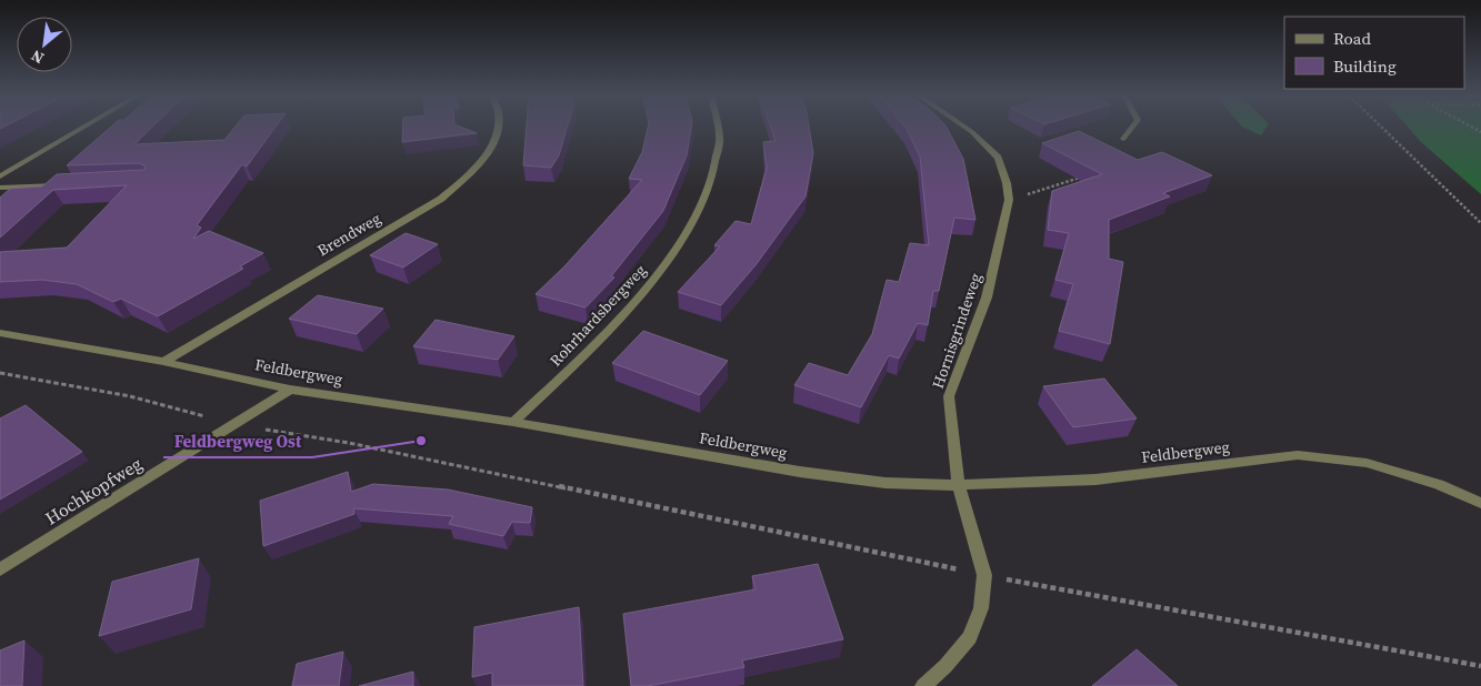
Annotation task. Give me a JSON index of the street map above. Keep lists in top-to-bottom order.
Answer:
{
  "streets": {
    "street": [
      "Brendweg",
      "Rohrhardsbergweg",
      "Hornisgrindeweg",
      "Feldbergweg",
      "Hochkopfweg"
    ]
  },
  "crossings": [
    ["Brendweg", "Feldbergweg"],
    ["Rohrhardsbergweg", "Feldbergweg"],
    ["Hornisgrindeweg", "Feldbergweg"],
    ["Feldbergweg", "Hochkopfweg"]
  ],
  "places": ["Feldbergweg Ost"],
  "legend": ["Road", "Building"],
  "north": "bottom left"
}
